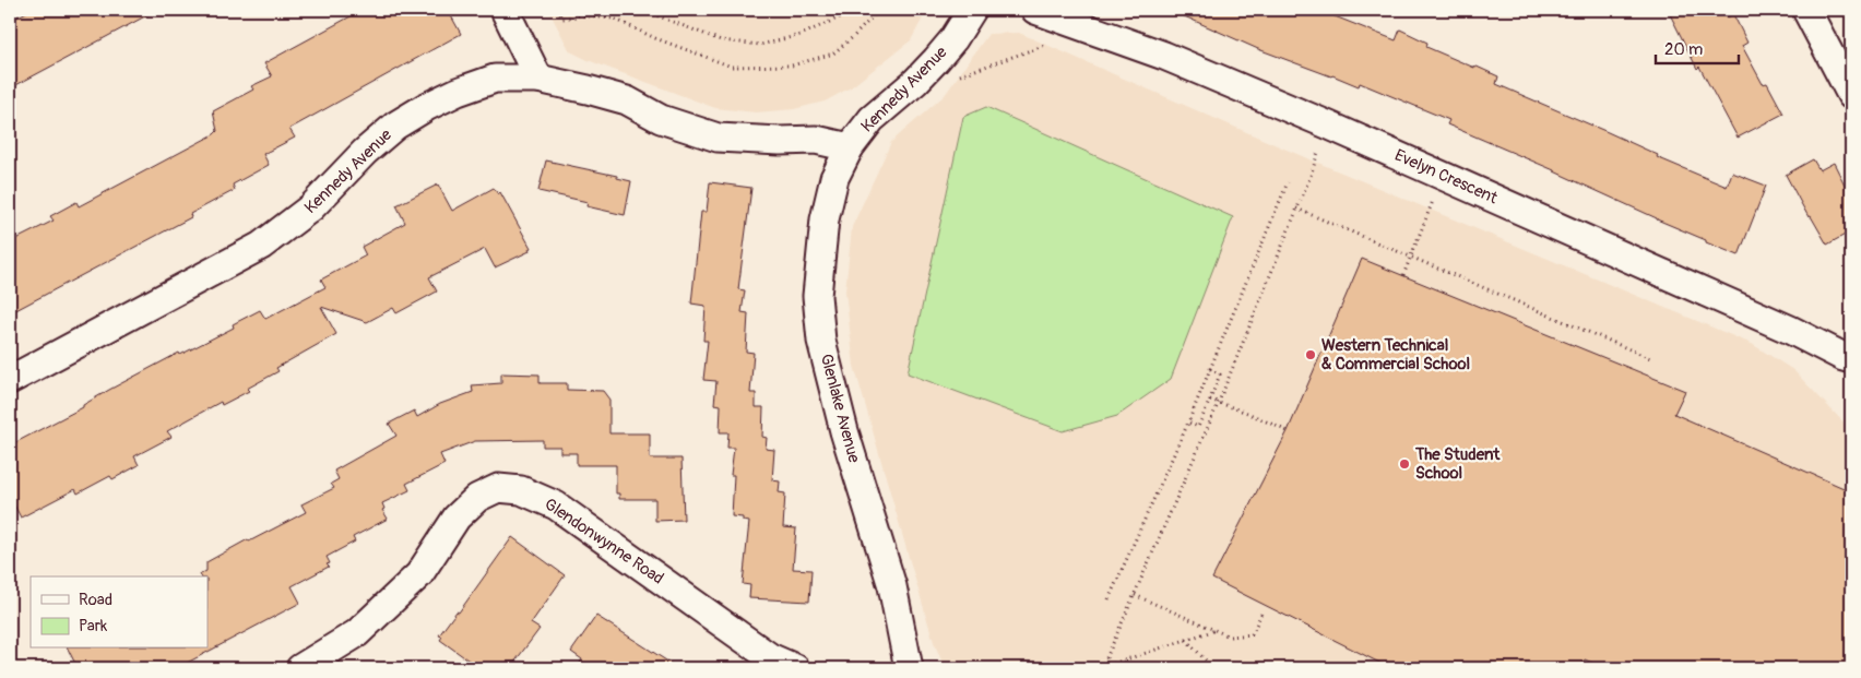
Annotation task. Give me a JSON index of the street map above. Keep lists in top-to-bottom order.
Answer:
{
  "streets": {
    "street": [
      "Kennedy Avenue",
      "Evelyn Crescent",
      "Glenlake Avenue",
      "Glendonwynne Road"
    ]
  },
  "crossings": [
    ["Kennedy Avenue", "Glenlake Avenue"]
  ],
  "places": ["Western Technical & Commercial School", "The Student School"],
  "legend": ["Road", "Park"],
  "scale_bar": "20 m"
}
